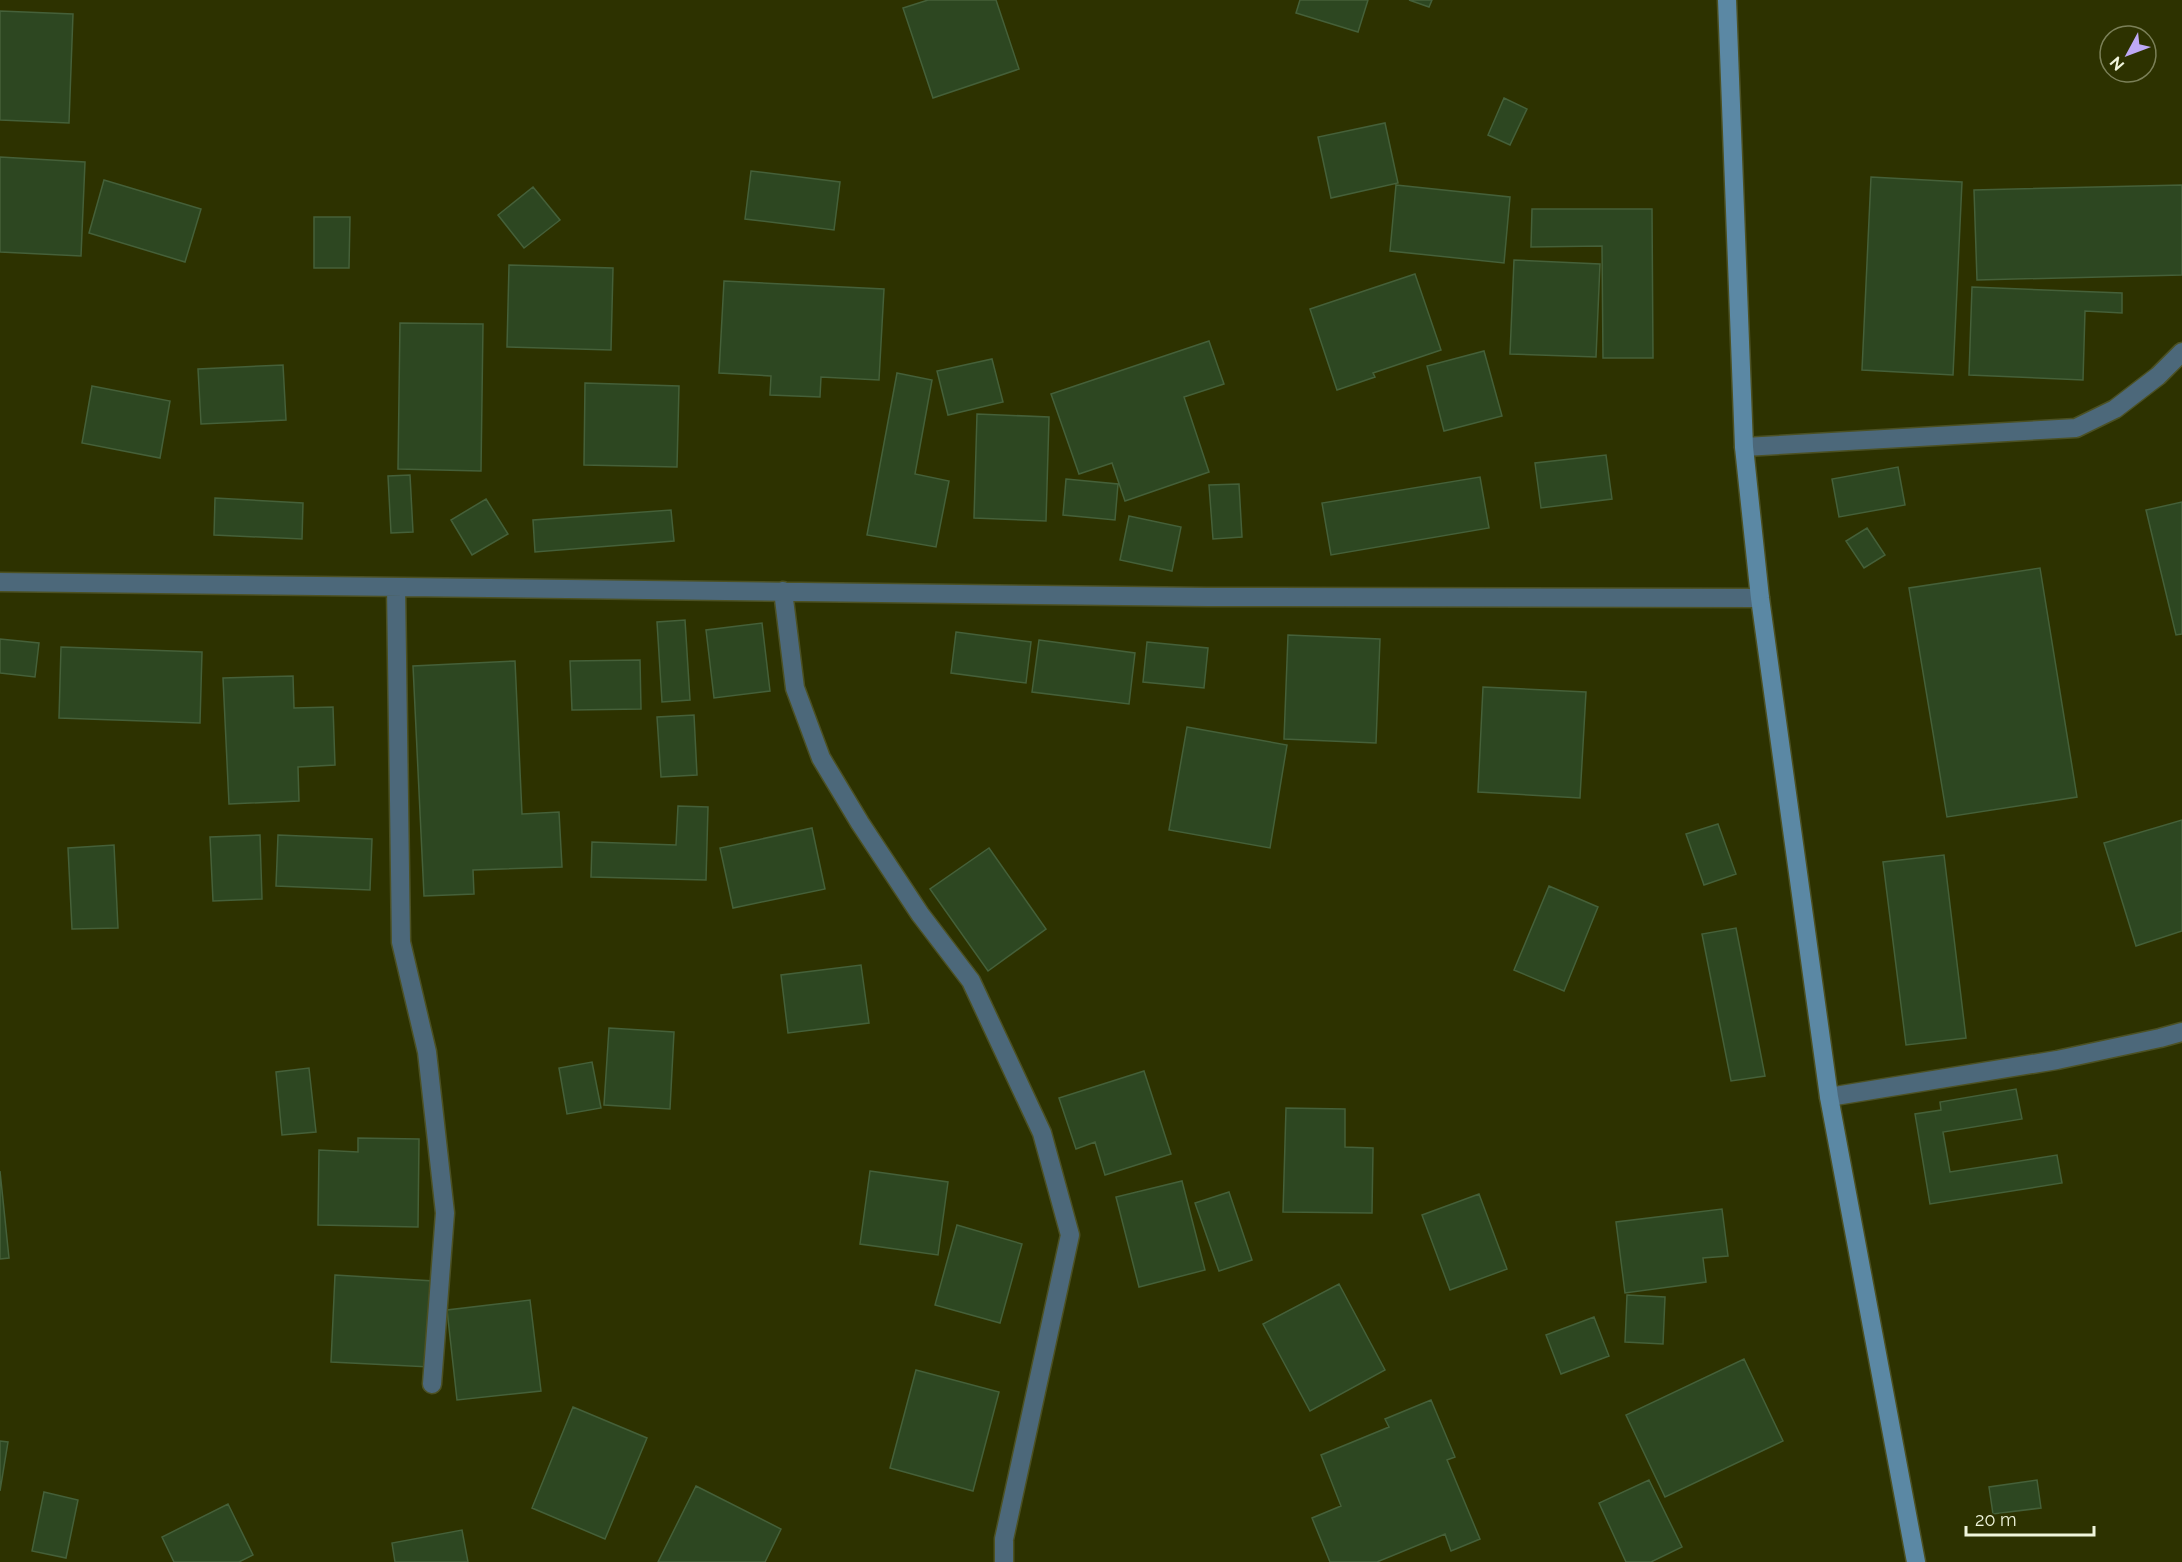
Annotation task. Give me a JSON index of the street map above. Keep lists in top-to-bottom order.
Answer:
{
  "scale_bar": "20 m",
  "north": "bottom left"
}
